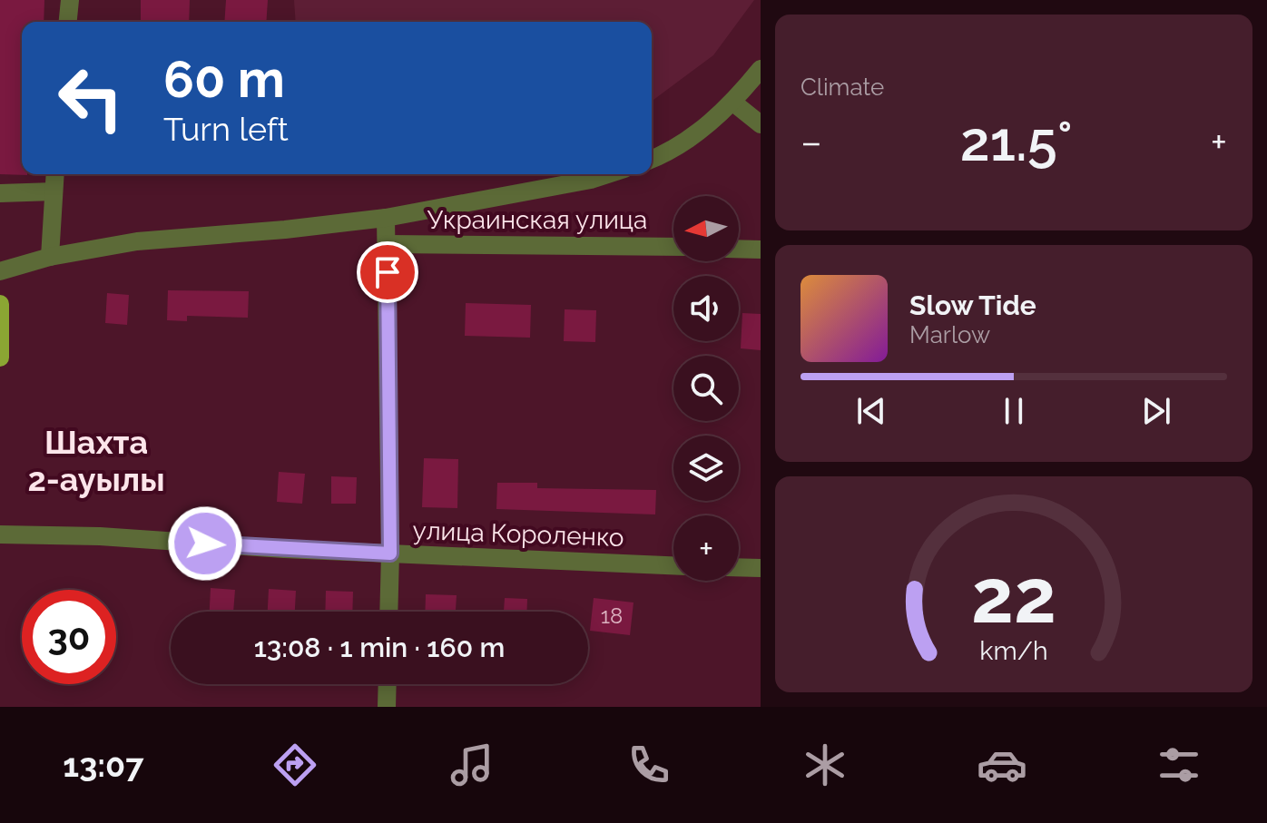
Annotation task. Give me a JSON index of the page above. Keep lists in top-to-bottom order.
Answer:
{
  "streets": {
    "street": ["Украинская улица", "улица Короленко"]
  },
  "districts": ["Шахта 2-ауылы"],
  "house_numbers": ["18"],
  "north": "left",
  "page": {
    "tile": "Climate",
    "turn": ["60 m", "Turn left"],
    "heat": ["−", "21.5°", "+"],
    "map_buttons": "+",
    "song": ["Slow Tide", "Marlow"],
    "limit": "30",
    "trip": "13:08 · 1 min · 160 m",
    "tabs": "13:07",
    "gauge": ["22", "km/h"]
  }
}
